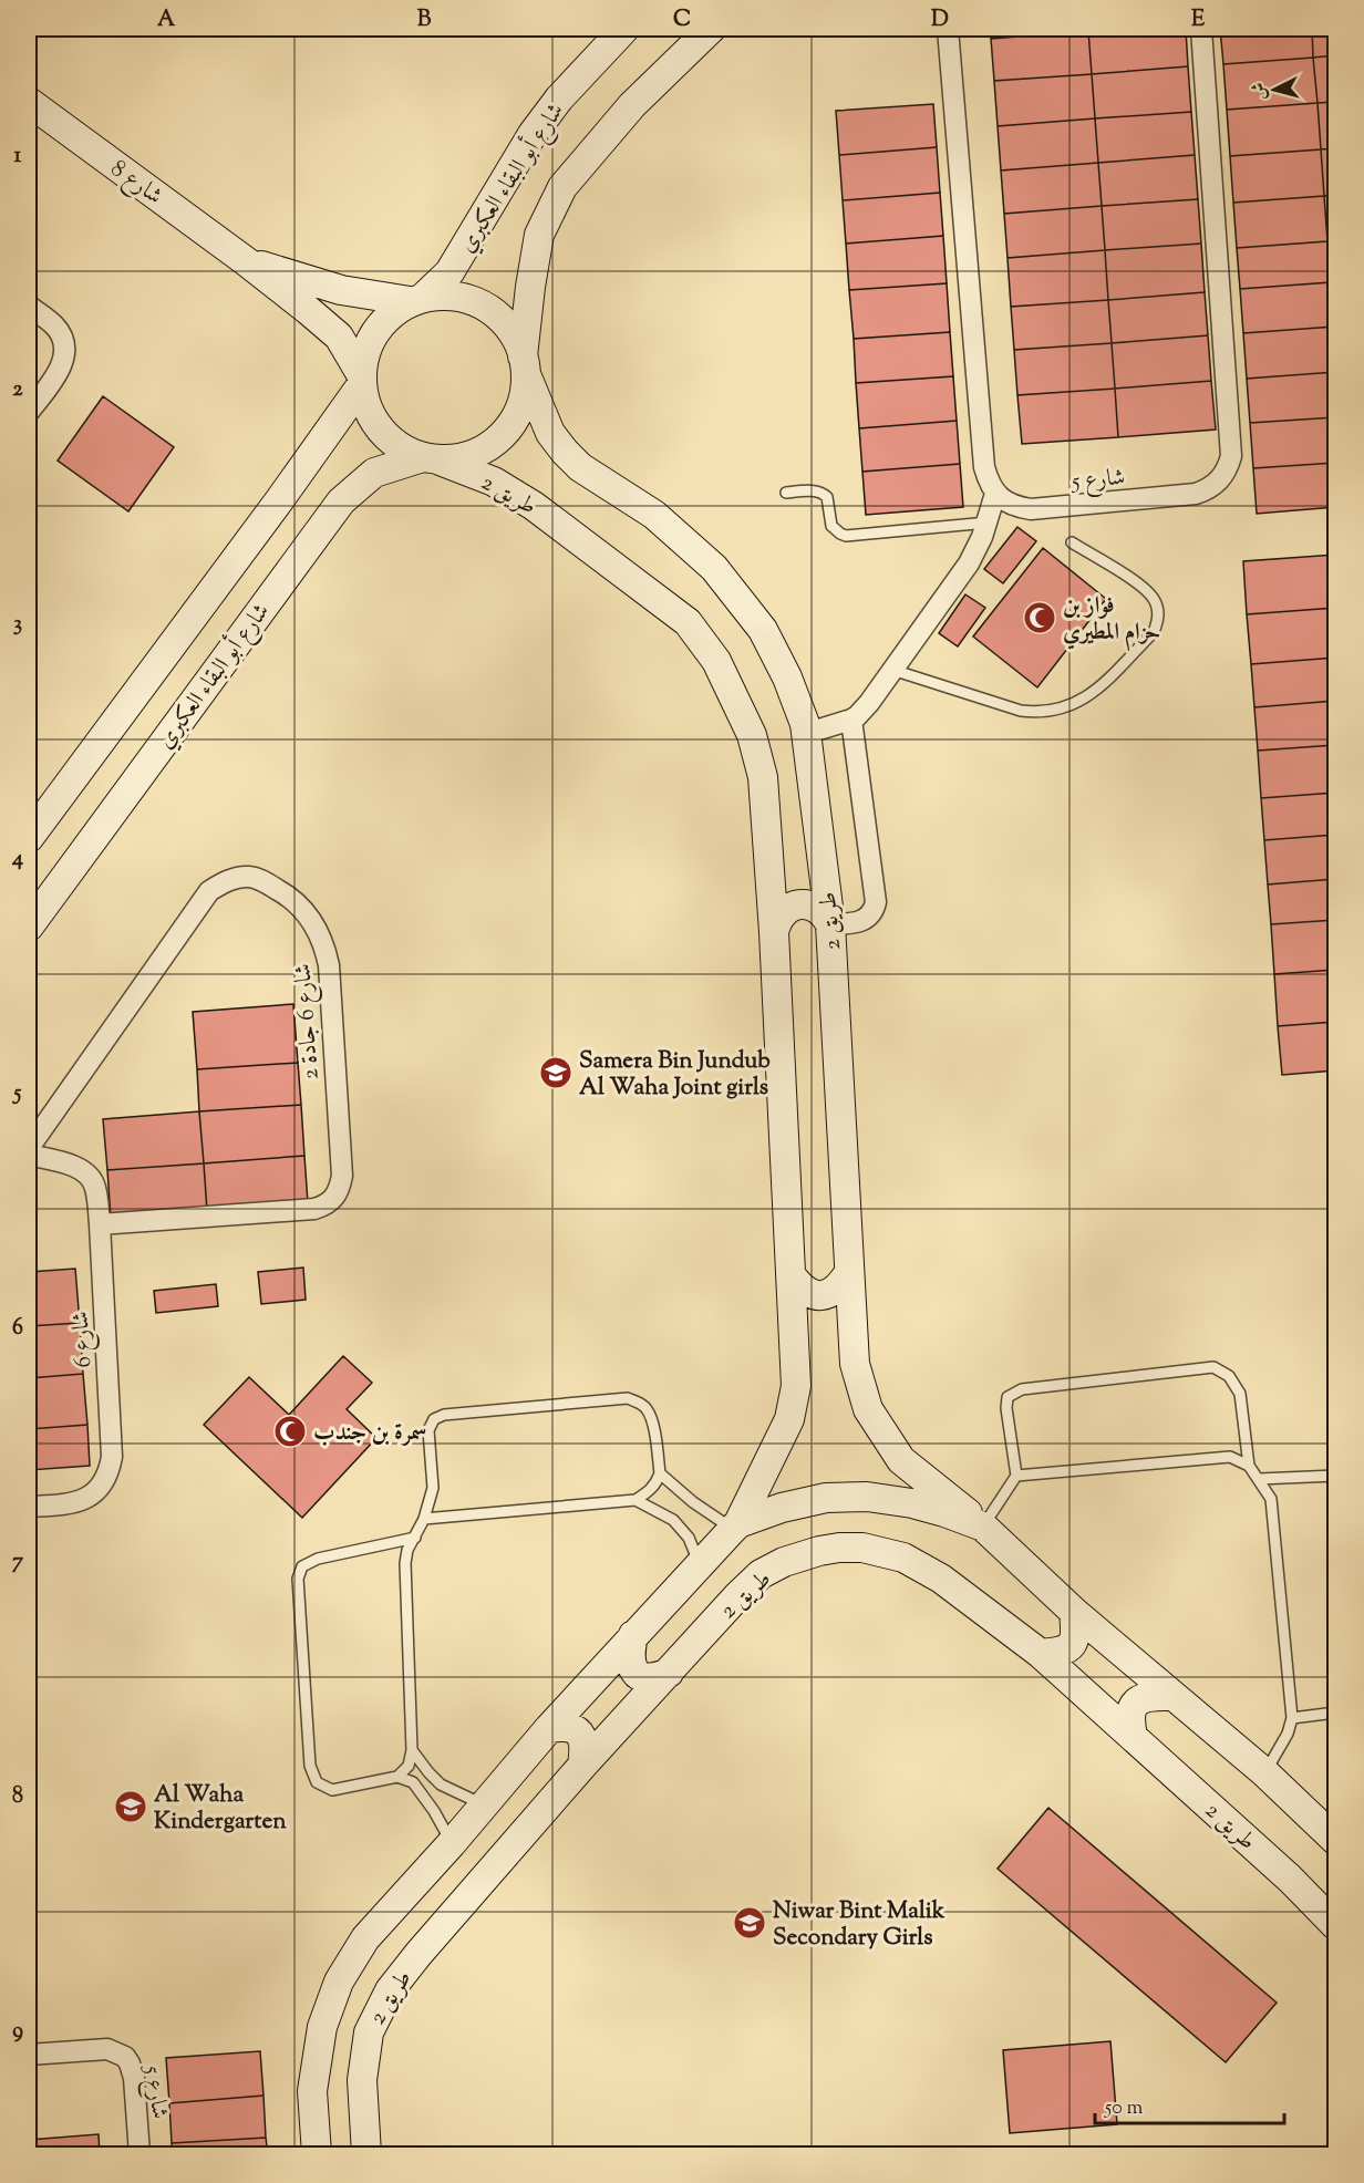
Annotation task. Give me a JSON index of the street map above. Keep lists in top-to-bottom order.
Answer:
{
  "streets": {
    "street": [
      "شارع أبو البقاء العكبري",
      "شارع 8",
      "شارع 5",
      "طريق 2",
      "شارع 6 جادة 2",
      "شارع 6"
    ]
  },
  "crossings": [
    ["شارع أبو البقاء العكبري", "شارع 8"],
    ["شارع أبو البقاء العكبري", "طريق 2"],
    ["شارع 8", "طريق 2"],
    ["شارع 6 جادة 2", "شارع 6"]
  ],
  "places": {
    "mosque": ["فواز بن حزام المطيري", "سمرة بن جندب"],
    "school or university": ["Samera Bin Jundub Al Waha Joint girls", "Al Waha Kindergarten", "Niwar Bint Malik Secondary Girls"]
  },
  "scale_bar": "50 m",
  "north": "left",
  "grid": {
    "columns": [
      "A",
      "B",
      "C",
      "D",
      "E"
    ],
    "rows": [
      "1",
      "2",
      "3",
      "4",
      "5",
      "6",
      "7",
      "8",
      "9"
    ]
  }
}
